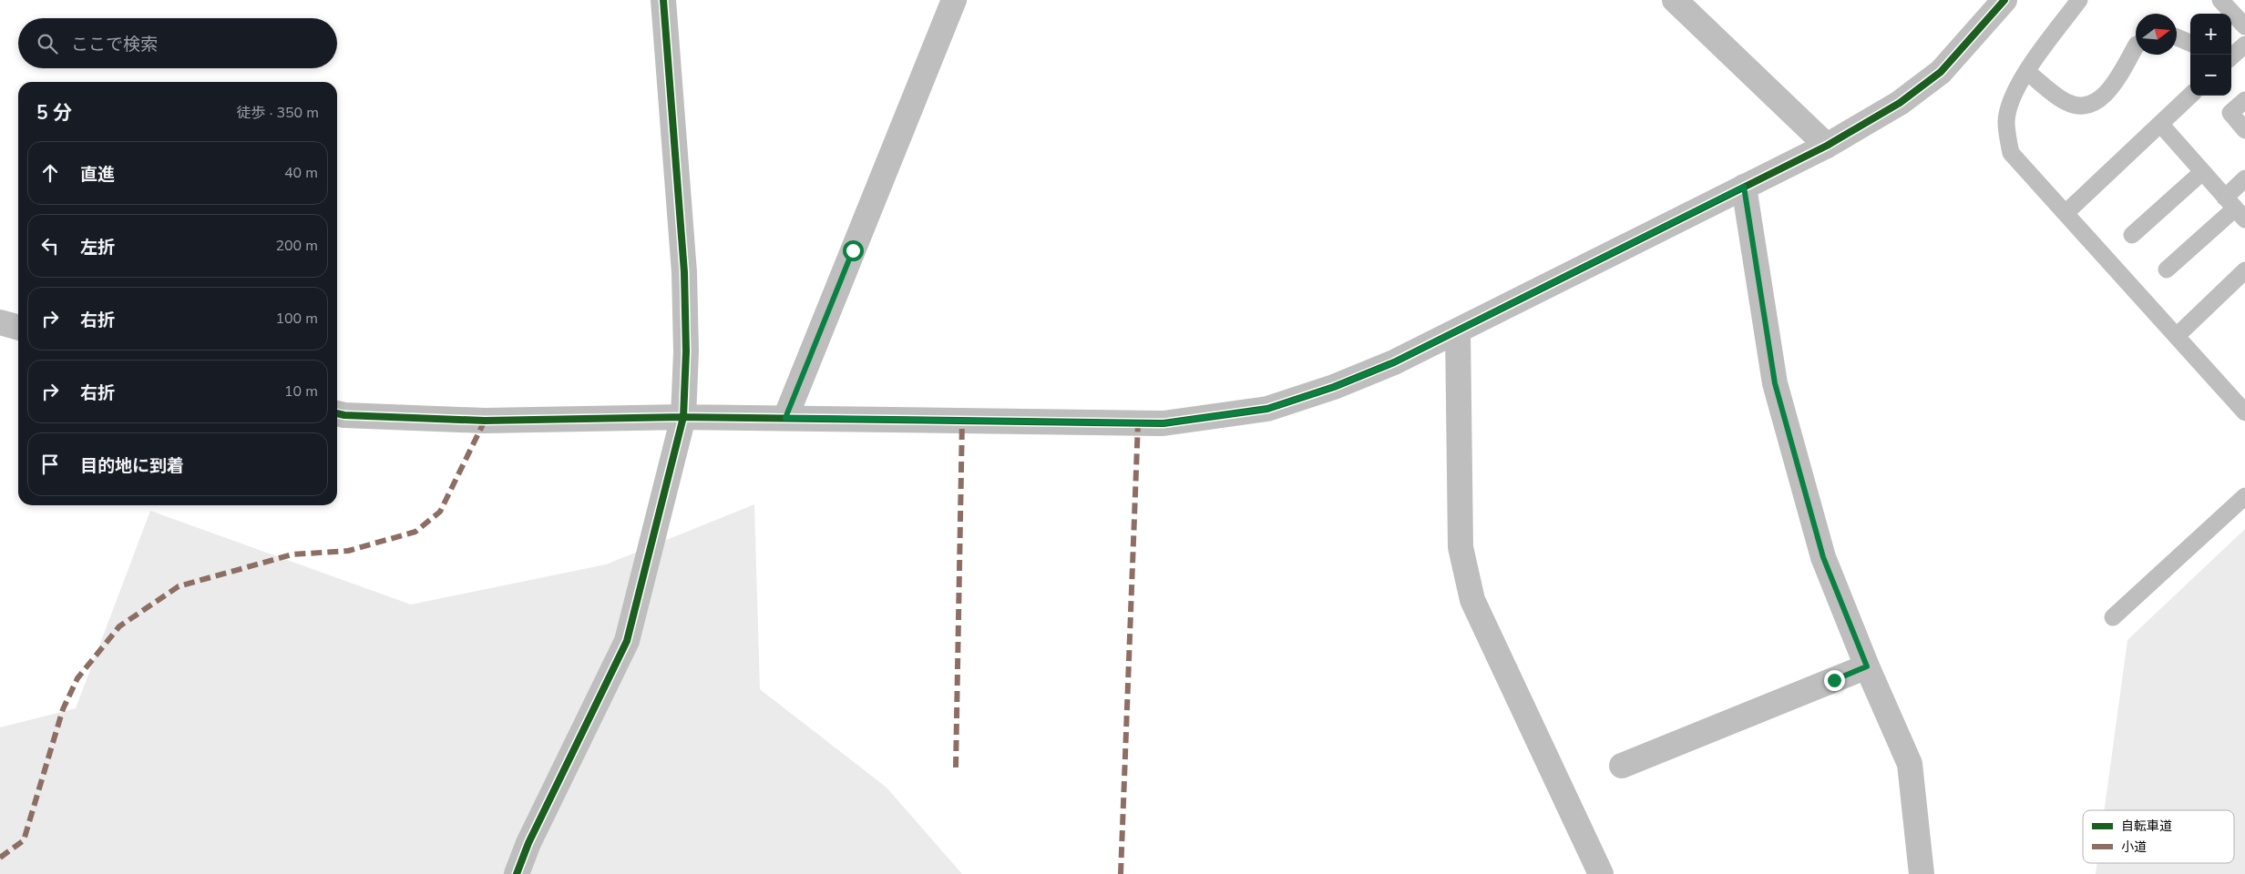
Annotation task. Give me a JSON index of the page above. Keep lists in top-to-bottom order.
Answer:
{
  "legend": ["自転車道", "小道"],
  "north": "right",
  "page": {
    "map_buttons": ["+", "−"],
    "search": "ここで検索",
    "heading": ["5 分", "徒歩 · 350 m"],
    "list": [
      ["直進", "40 m"],
      ["左折", "200 m"],
      ["右折", "100 m"],
      ["右折", "10 m"],
      "目的地に到着"
    ]
  }
}
